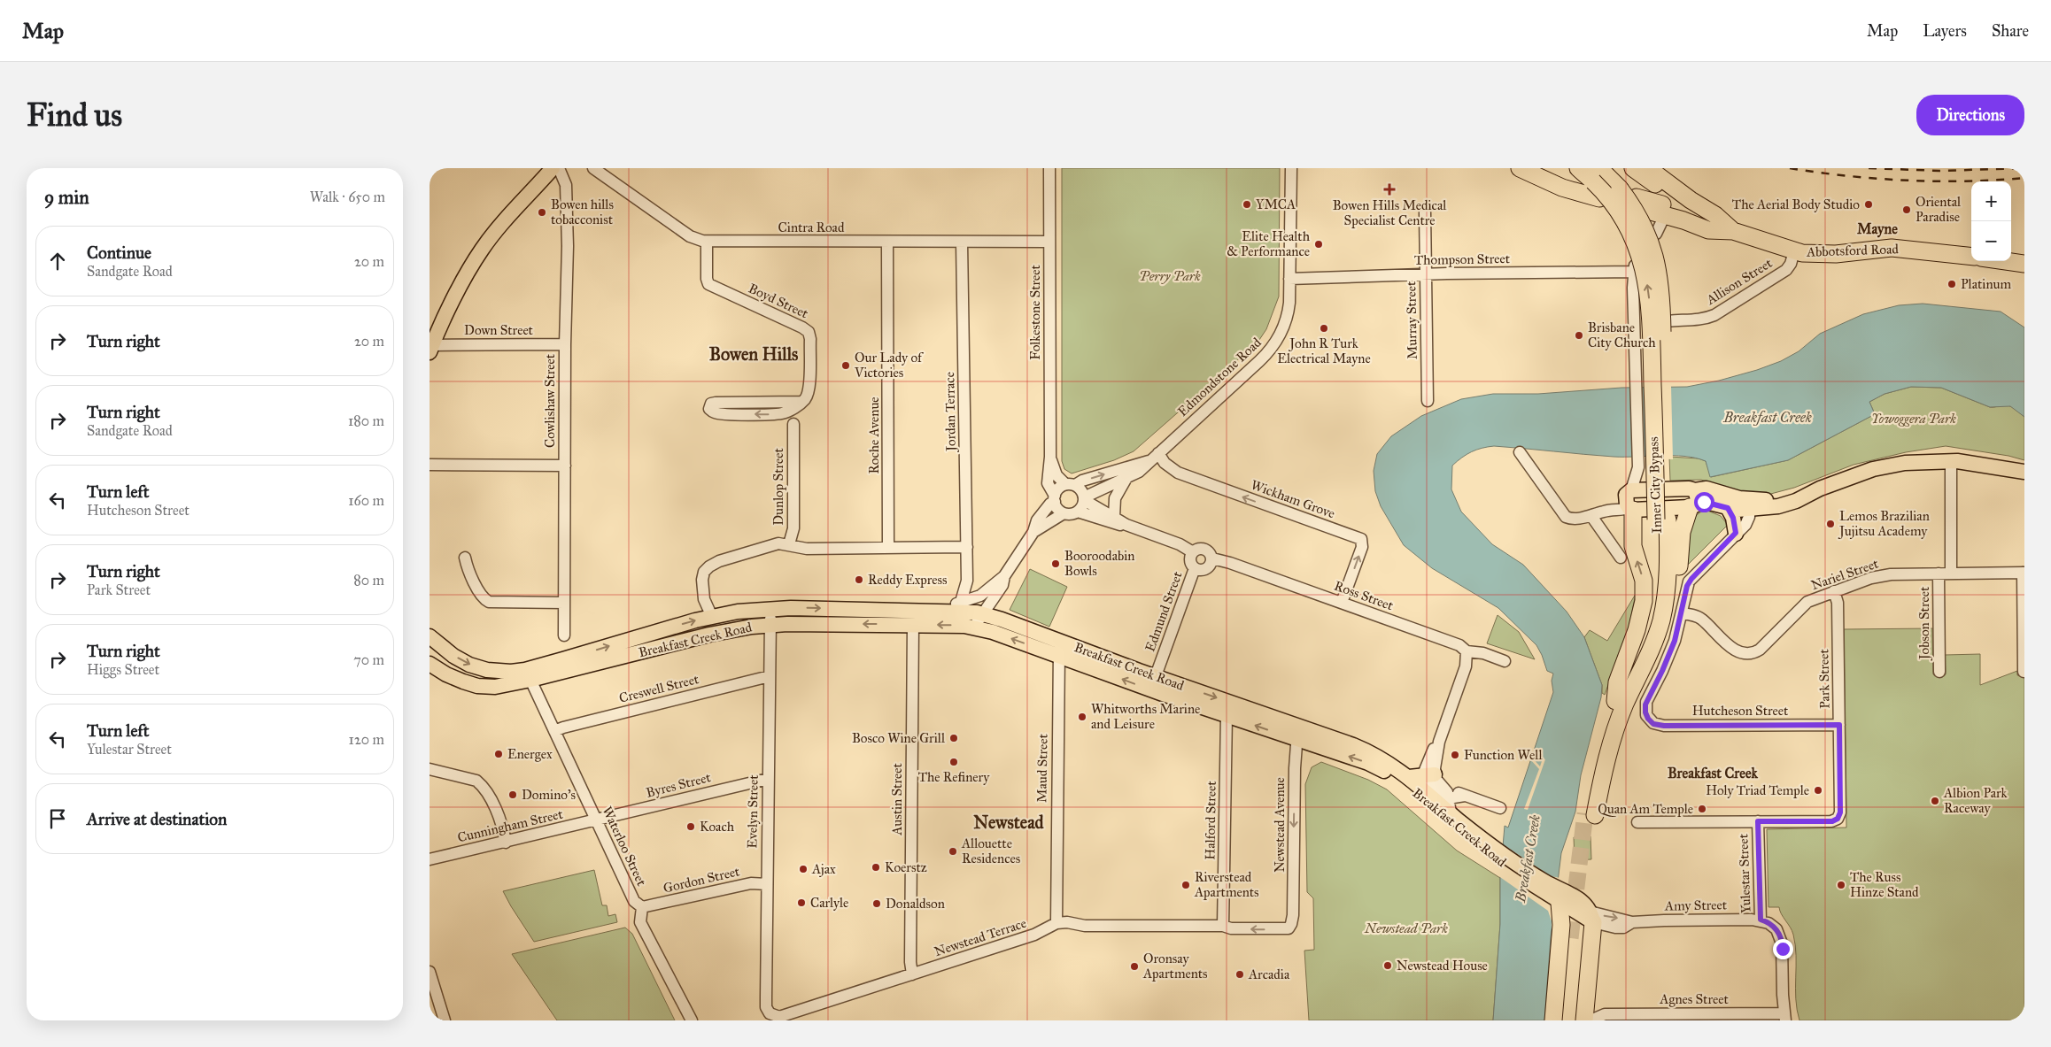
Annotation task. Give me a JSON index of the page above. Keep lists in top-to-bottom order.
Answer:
{
  "streets": {
    "highway": ["Abbotsford Road", "Inner City Bypass"],
    "main road": ["Breakfast Creek Road"],
    "street": [
      "Cintra Road",
      "Thompson Street",
      "Allison Street",
      "Boyd Street",
      "Folkestone Street",
      "Murray Street",
      "Down Street",
      "Edmondstone Road",
      "Cowlishaw Street",
      "Jordan Terrace",
      "Roche Avenue",
      "Dunlop Street",
      "Wickham Grove",
      "Nariel Street",
      "Ross Street",
      "Edmund Street",
      "Jobson Street",
      "Park Street",
      "Creswell Street",
      "Hutcheson Street",
      "Maud Street",
      "Byres Street",
      "Austin Street",
      "Evelyn Street",
      "Halford Street",
      "Newstead Avenue",
      "Cunningham Street",
      "Waterloo Street",
      "Yulestar Street",
      "Gordon Street",
      "Amy Street",
      "Newstead Terrace",
      "Agnes Street"
    ]
  },
  "crossings": [
    ["Cintra Road", "Boyd Street"],
    ["Cintra Road", "Folkestone Street"],
    ["Cintra Road", "Jordan Terrace"],
    ["Cintra Road", "Roche Avenue"],
    ["Abbotsford Road", "Allison Street"],
    ["Thompson Street", "Allison Street"],
    ["Thompson Street", "Murray Street"],
    ["Thompson Street", "Edmondstone Road"],
    ["Folkestone Street", "Edmondstone Road"],
    ["Down Street", "Cowlishaw Street"],
    ["Edmondstone Road", "Wickham Grove"],
    ["Dunlop Street", "Breakfast Creek Road"],
    ["Wickham Grove", "Ross Street"],
    ["Nariel Street", "Jobson Street"],
    ["Nariel Street", "Park Street"],
    ["Nariel Street", "Hutcheson Street"],
    ["Ross Street", "Edmund Street"],
    ["Edmund Street", "Breakfast Creek Road"],
    ["Breakfast Creek Road", "Maud Street"],
    ["Breakfast Creek Road", "Austin Street"],
    ["Breakfast Creek Road", "Evelyn Street"],
    ["Breakfast Creek Road", "Halford Street"],
    ["Breakfast Creek Road", "Newstead Avenue"],
    ["Breakfast Creek Road", "Waterloo Street"],
    ["Breakfast Creek Road", "Amy Street"],
    ["Park Street", "Hutcheson Street"],
    ["Park Street", "Yulestar Street"],
    ["Creswell Street", "Evelyn Street"],
    ["Creswell Street", "Waterloo Street"],
    ["Maud Street", "Newstead Terrace"],
    ["Byres Street", "Evelyn Street"],
    ["Byres Street", "Cunningham Street"],
    ["Byres Street", "Waterloo Street"],
    ["Austin Street", "Newstead Terrace"],
    ["Evelyn Street", "Gordon Street"],
    ["Evelyn Street", "Newstead Terrace"],
    ["Halford Street", "Newstead Avenue"],
    ["Cunningham Street", "Waterloo Street"],
    ["Waterloo Street", "Gordon Street"],
    ["Yulestar Street", "Amy Street"],
    ["Yulestar Street", "Agnes Street"]
  ],
  "districts": [
    "Mayne",
    "Bowen Hills",
    "Breakfast Creek",
    "Newstead"
  ],
  "water": ["Breakfast Creek"],
  "parks": ["Perry Park", "Yowoggera Park", "Newstead Park"],
  "places": {
    "health": ["Bowen Hills Medical Specialist Centre"],
    "other": [
      "YMCA",
      "The Aerial Body Studio",
      "Oriental Paradise",
      "Bowen hills tobacconist",
      "Elite Health & Performance",
      "Platinum",
      "John R Turk Electrical Mayne",
      "Brisbane City Church",
      "Our Lady of Victories",
      "Lemos Brazilian Jujitsu Academy",
      "Booroodabin Bowls",
      "Reddy Express",
      "Whitworths Marine and Leisure",
      "Bosco Wine Grill",
      "Energex",
      "Function Well",
      "The Refinery",
      "Holy Triad Temple",
      "Domino's",
      "Albion Park Raceway",
      "Quan Am Temple",
      "Koach",
      "Allouette Residences",
      "Koerstz",
      "Ajax",
      "Riverstead Apartments",
      "The Russ Hinze Stand",
      "Carlyle",
      "Donaldson",
      "Newstead House",
      "Oronsay Apartments",
      "Arcadia"
    ]
  },
  "page": {
    "header": "Map",
    "nav": ["Map", "Layers", "Share"],
    "buttons": "Directions",
    "title": "Find us",
    "heading": ["9 min", "Walk · 650 m"],
    "map_buttons": ["+", "−"],
    "list": [
      ["Continue", "Sandgate Road", "20 m"],
      ["Turn right", "20 m"],
      ["Turn right", "Sandgate Road", "180 m"],
      ["Turn left", "Hutcheson Street", "160 m"],
      ["Turn right", "Park Street", "80 m"],
      ["Turn right", "Higgs Street", "70 m"],
      ["Turn left", "Yulestar Street", "120 m"],
      "Arrive at destination"
    ]
  }
}
